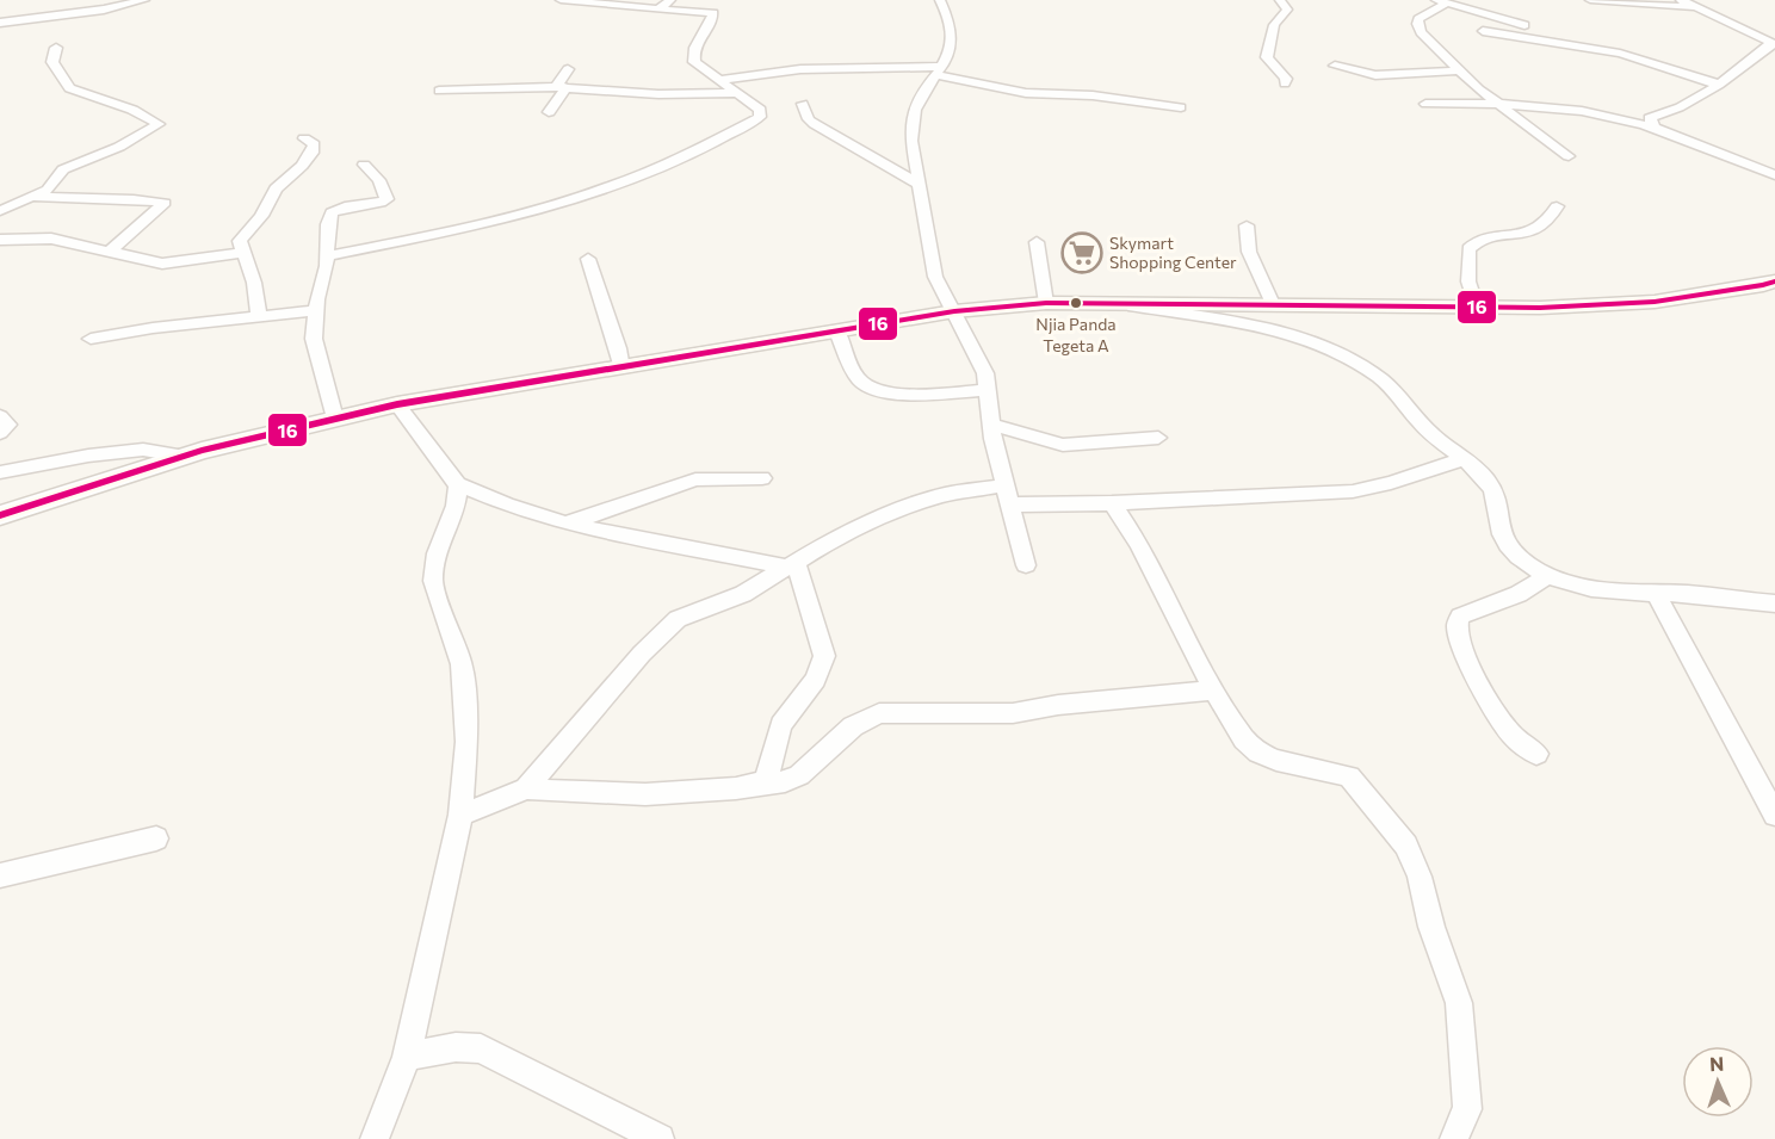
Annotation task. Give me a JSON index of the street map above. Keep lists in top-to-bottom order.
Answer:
{
  "places": {
    "supermarket": ["Skymart Shopping Center"],
    "other": ["Njia Panda Tegeta A"]
  },
  "lines": ["transit line 16"],
  "north": "top"
}
